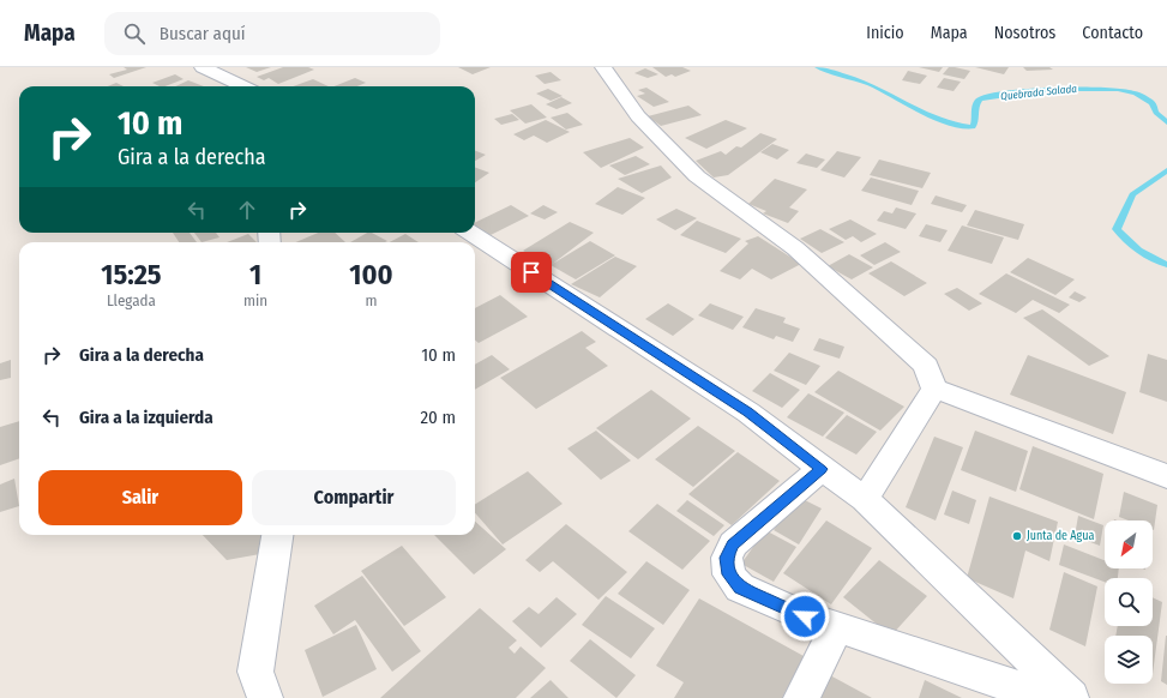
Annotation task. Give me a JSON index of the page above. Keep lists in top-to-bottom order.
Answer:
{
  "water": ["Quebrada Salada"],
  "places": ["Junta de Agua"],
  "north": "bottom left",
  "page": {
    "header": "Mapa",
    "search": "Buscar aquí",
    "nav": [
      "Inicio",
      "Mapa",
      "Nosotros",
      "Contacto"
    ],
    "turn": ["10 m", "Gira a la derecha"],
    "eta": [
      "15:25",
      "Llegada",
      "1",
      "min",
      "100",
      "m"
    ],
    "list": [
      {
        "name": "Gira a la derecha",
        "value": "10 m"
      },
      {
        "name": "Gira a la izquierda",
        "value": "20 m"
      }
    ],
    "buttons": ["Salir", "Compartir"]
  }
}
